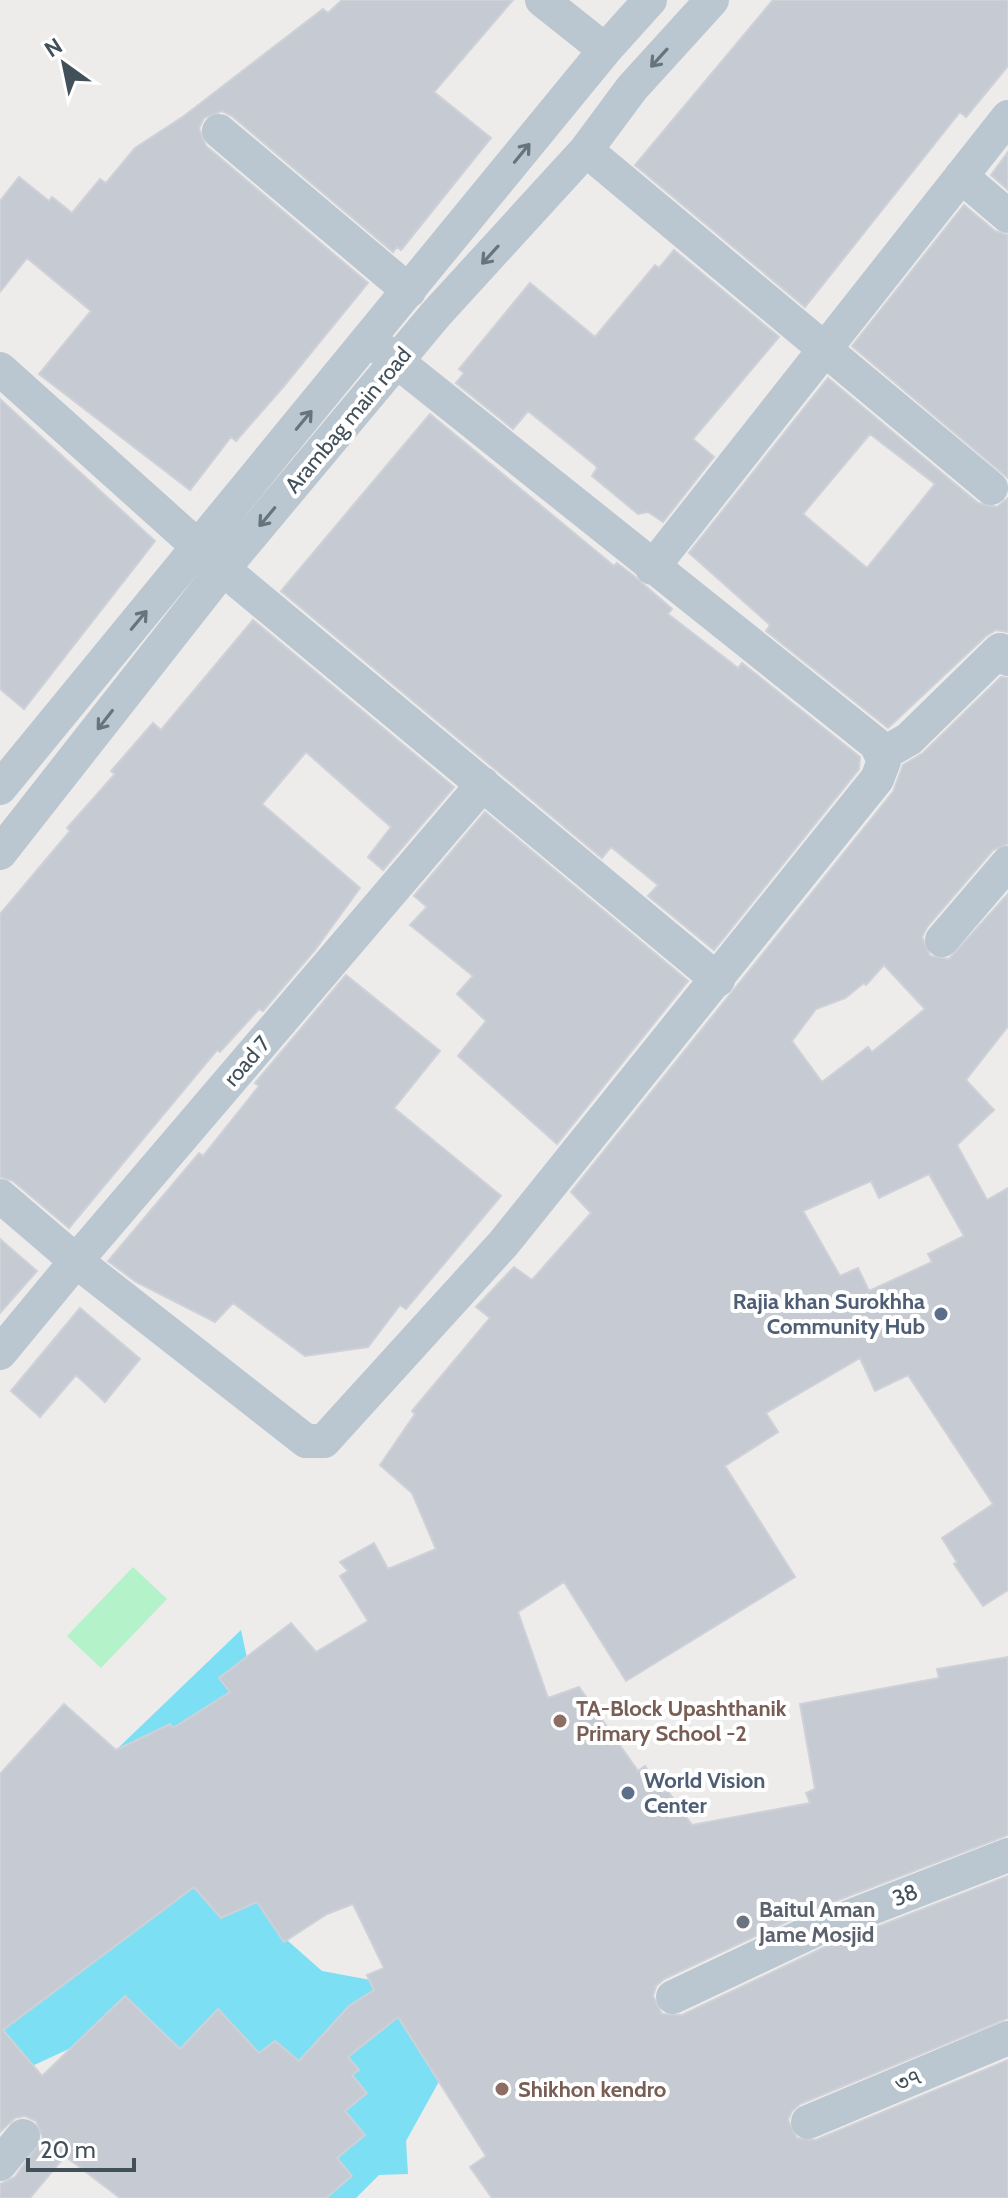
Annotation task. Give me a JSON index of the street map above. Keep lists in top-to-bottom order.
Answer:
{
  "streets": {
    "street": [
      "Arambag main road",
      "road 7",
      "38",
      "৩৭"
    ]
  },
  "places": [
    "Rajia khan Surokhha Community Hub",
    "TA-Block Upashthanik Primary School -2",
    "World Vision Center",
    "Baitul Aman Jame Mosjid",
    "Shikhon kendro"
  ],
  "scale_bar": "20 m",
  "north": "top left"
}
